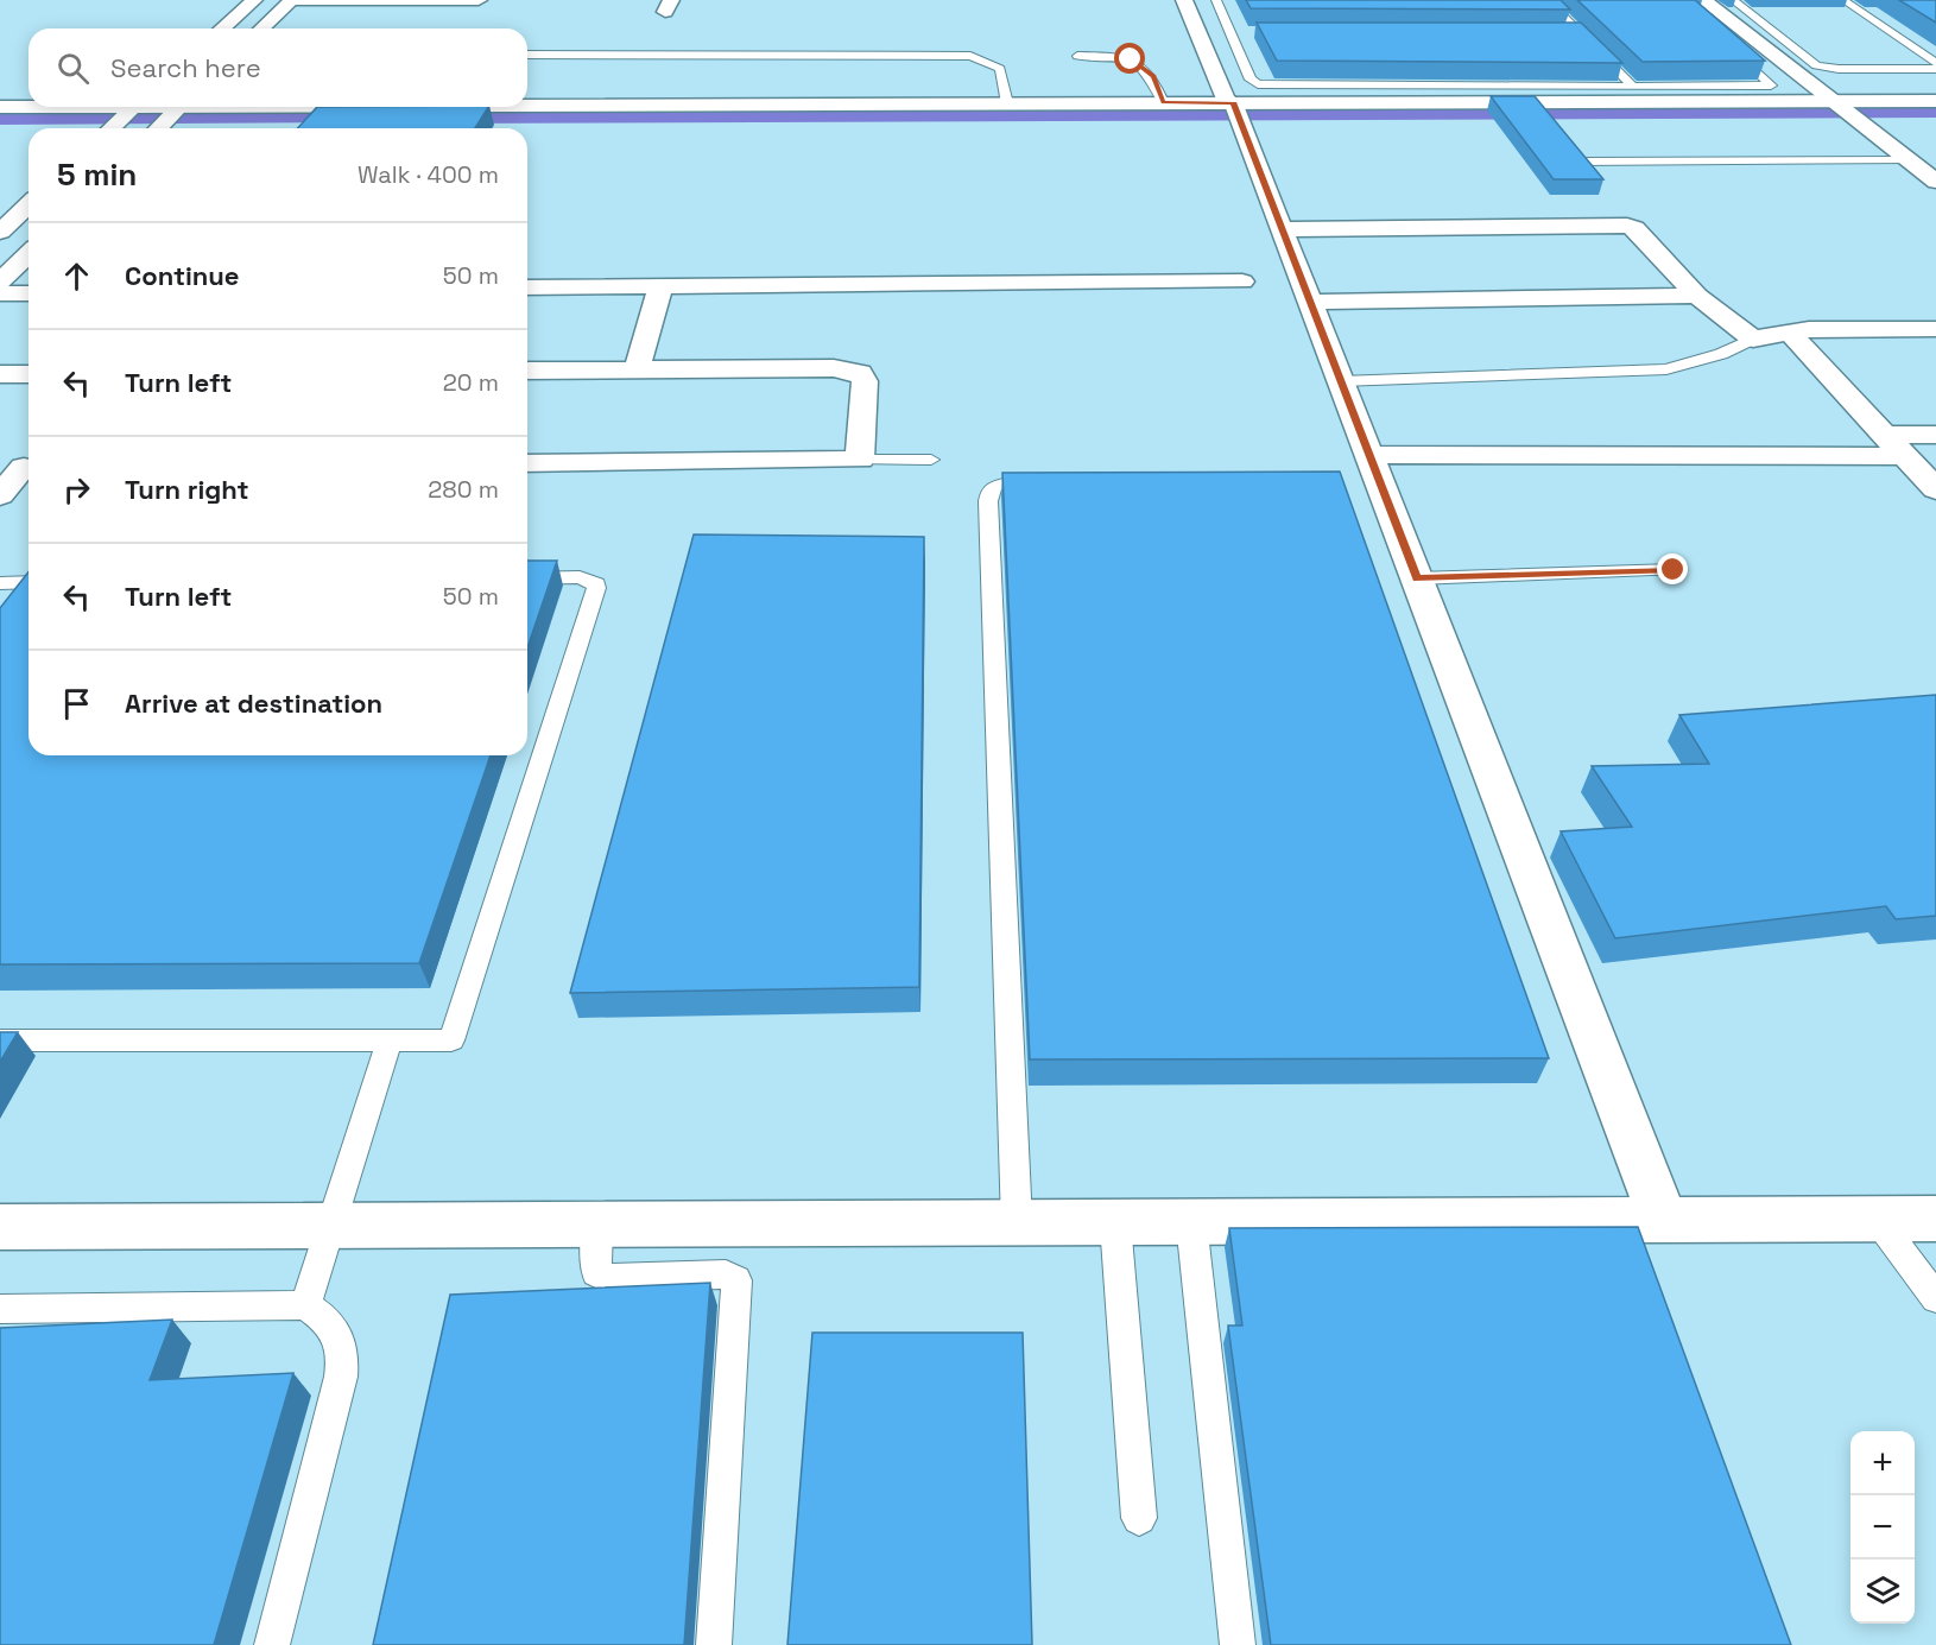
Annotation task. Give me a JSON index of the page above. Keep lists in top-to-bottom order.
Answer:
{
  "page": {
    "search": "Search here",
    "heading": ["5 min", "Walk · 400 m"],
    "list": [
      ["Continue", "50 m"],
      ["Turn left", "20 m"],
      ["Turn right", "280 m"],
      ["Turn left", "50 m"],
      "Arrive at destination"
    ],
    "map_buttons": ["+", "−"]
  }
}
